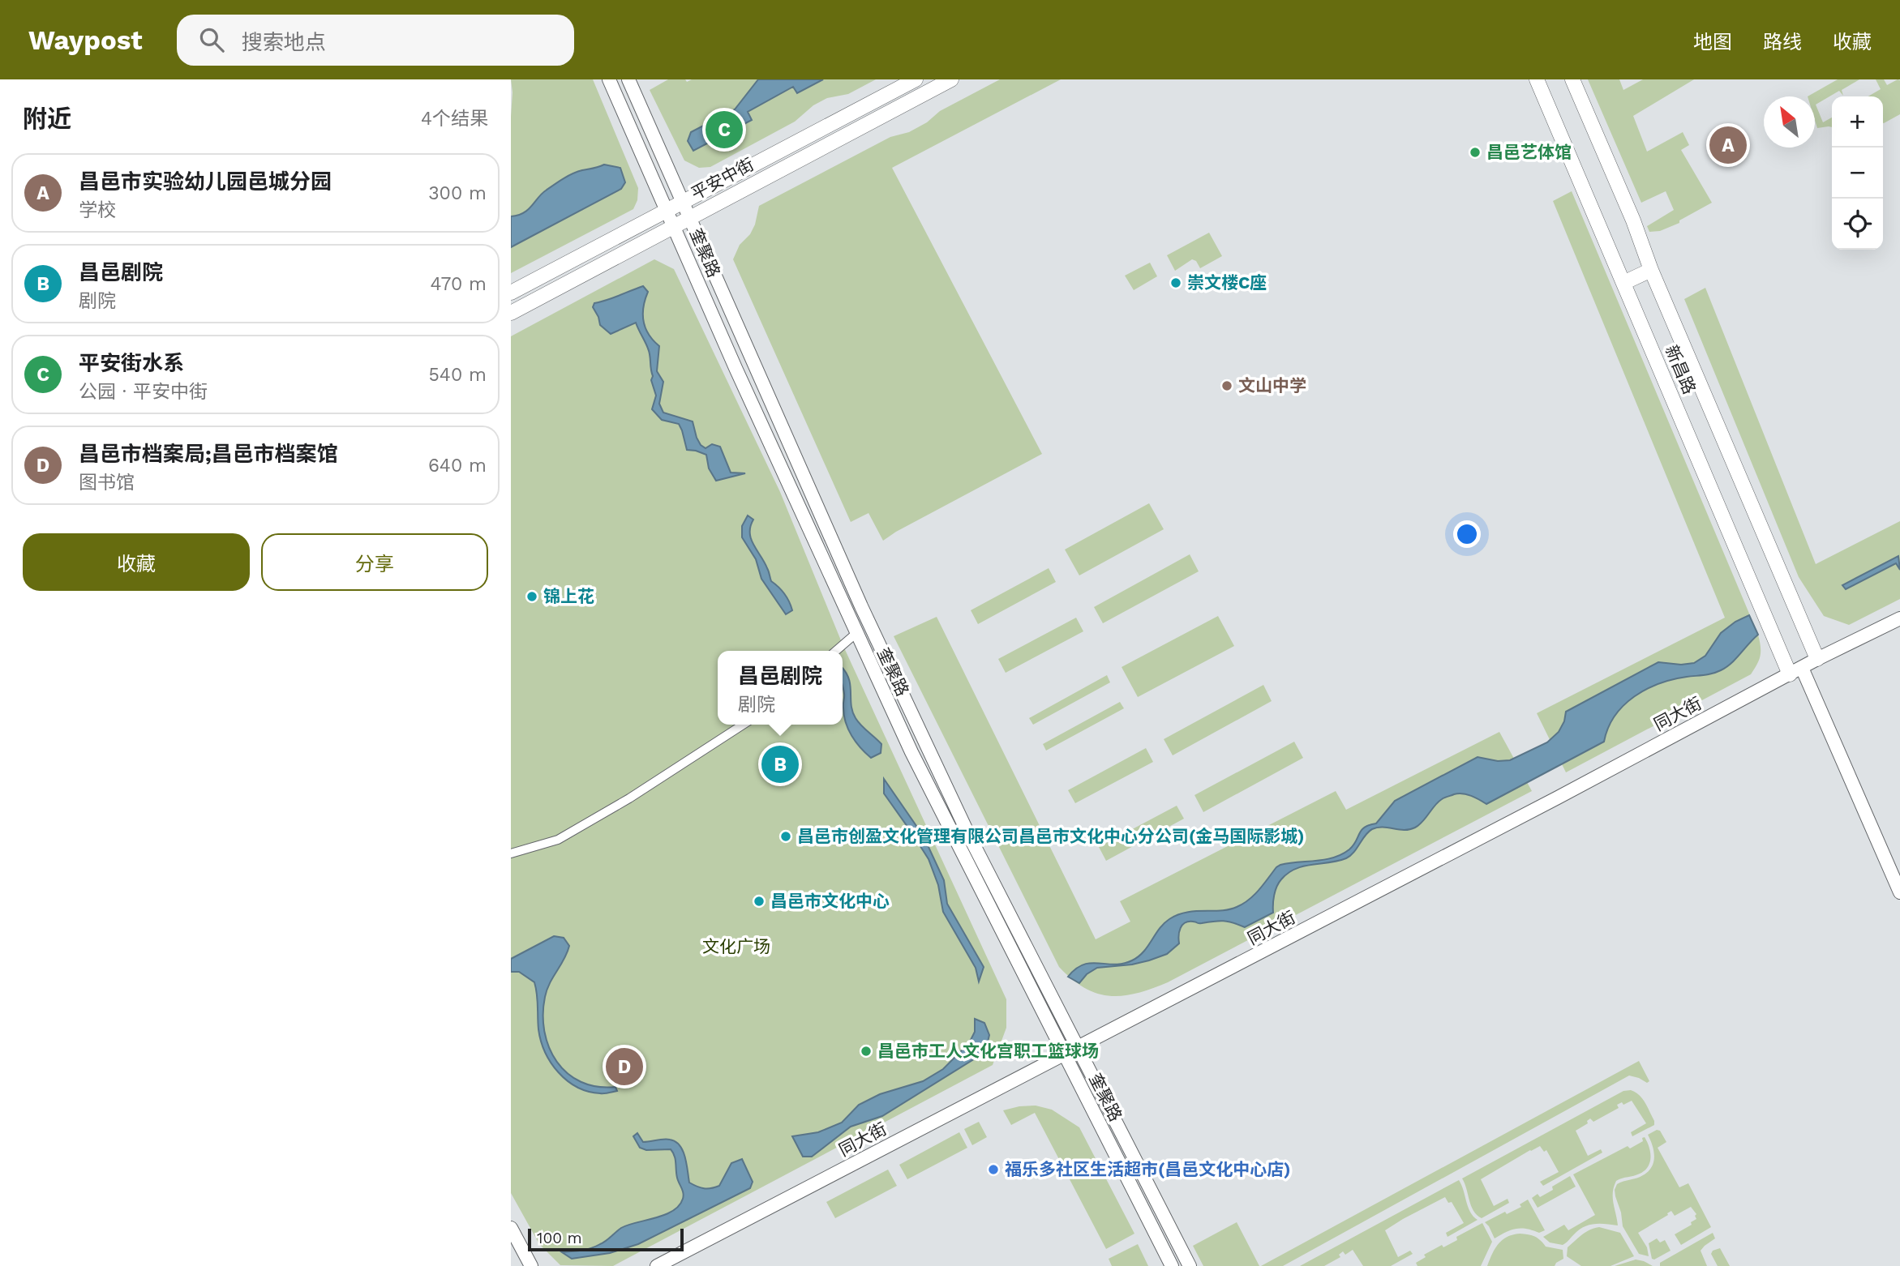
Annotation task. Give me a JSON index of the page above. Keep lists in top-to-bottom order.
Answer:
{
  "streets": {
    "main road": [
      "平安中街",
      "奎聚路",
      "新昌路",
      "同大街"
    ]
  },
  "crossings": [
    ["平安中街", "奎聚路"],
    ["奎聚路", "同大街"],
    ["新昌路", "同大街"]
  ],
  "parks": ["文化广场"],
  "places": [
    "昌邑艺体馆",
    "崇文楼C座",
    "文山中学",
    "锦上花",
    "昌邑市创盈文化管理有限公司昌邑市文化中心分公司(金马国际影城)",
    "昌邑市文化中心",
    "昌邑市工人文化宫职工篮球场",
    "福乐多社区生活超市(昌邑文化中心店)"
  ],
  "scale_bar": "100 m",
  "north": "top left",
  "page": {
    "header": "Waypost",
    "search": "搜索地点",
    "nav": ["地图", "路线", "收藏"],
    "heading": ["附近", "4个结果"],
    "map_buttons": ["+", "−"],
    "pins": [
      "C",
      "A",
      "B",
      "D"
    ],
    "list": [
      {
        "mark": "A",
        "name": "昌邑市实验幼儿园邑城分园",
        "note": "学校",
        "value": "300 m"
      },
      {
        "mark": "B",
        "name": "昌邑剧院",
        "note": "剧院",
        "value": "470 m"
      },
      {
        "mark": "C",
        "name": "平安街水系",
        "note": "公园 · 平安中街",
        "value": "540 m"
      },
      {
        "mark": "D",
        "name": "昌邑市档案局;昌邑市档案馆",
        "note": "图书馆",
        "value": "640 m"
      }
    ],
    "buttons": ["收藏", "分享"],
    "popup": ["昌邑剧院", "剧院"],
    "scale": "100 m"
  }
}
